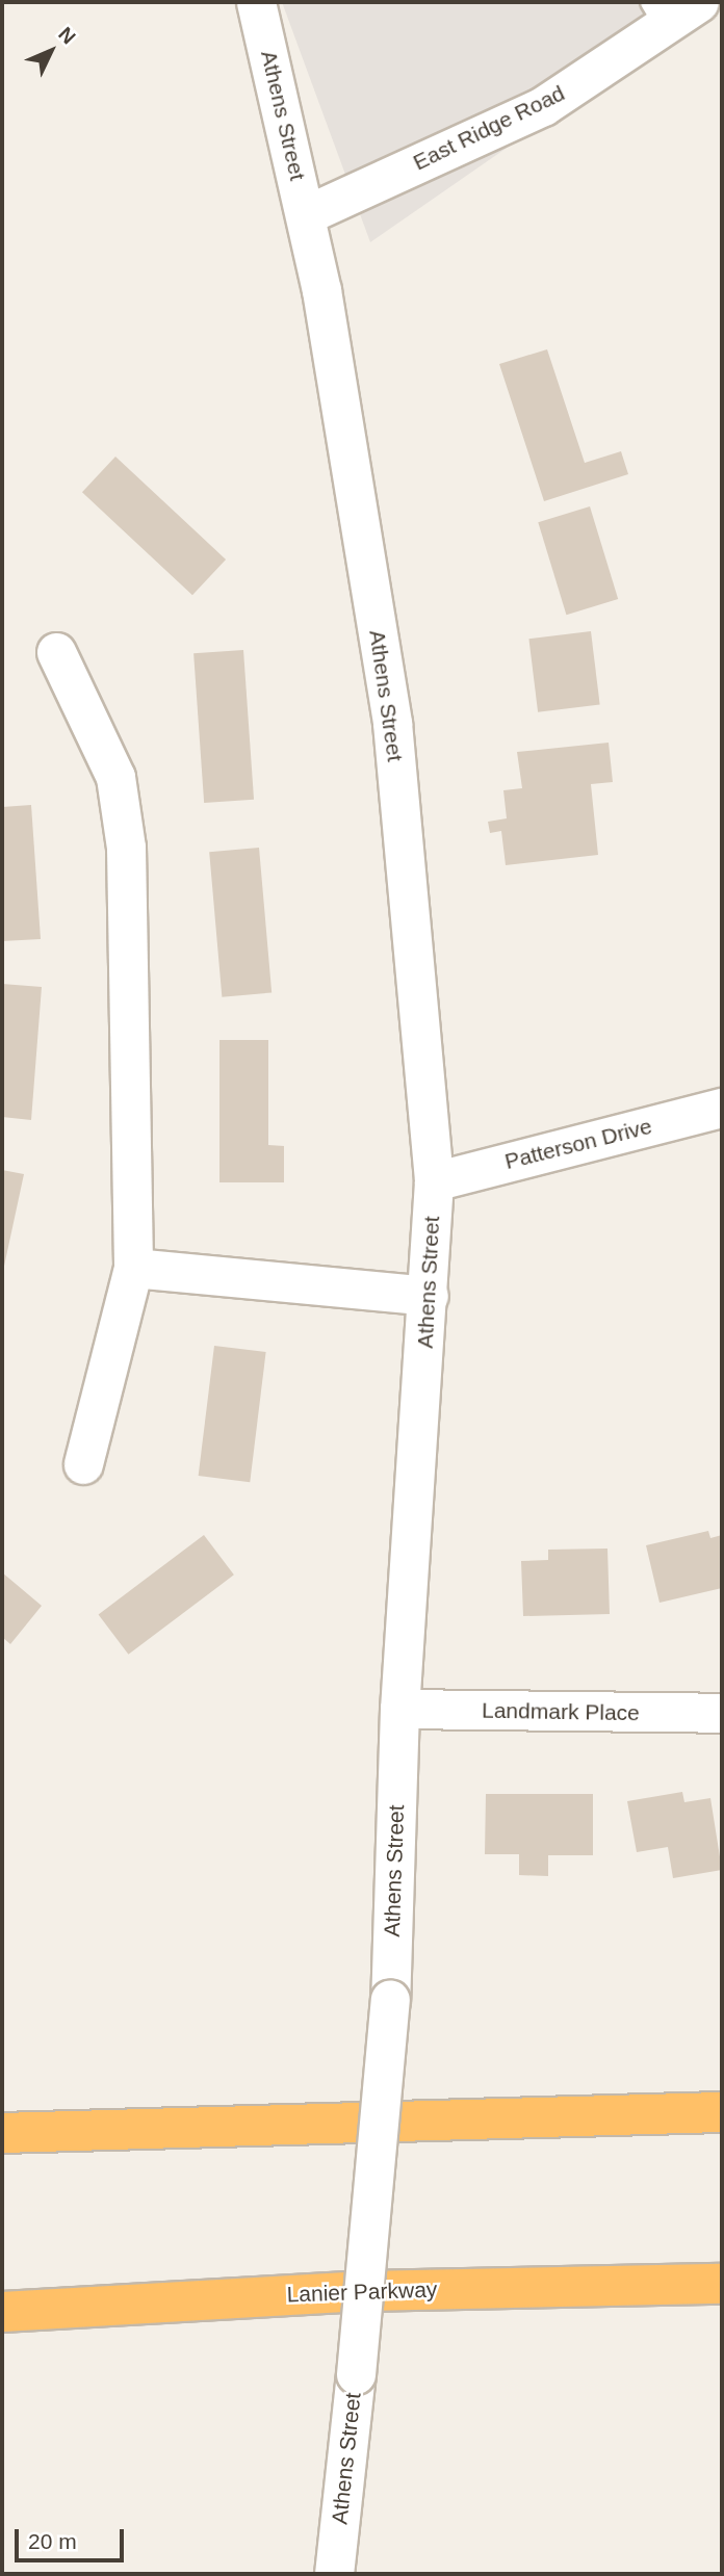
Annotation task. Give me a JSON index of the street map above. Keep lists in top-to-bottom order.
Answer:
{
  "streets": {
    "highway": ["Lanier Parkway"],
    "street": [
      "Athens Street",
      "East Ridge Road",
      "Patterson Drive",
      "Landmark Place"
    ]
  },
  "crossings": [
    ["Athens Street", "East Ridge Road"],
    ["Athens Street", "Patterson Drive"],
    ["Athens Street", "Landmark Place"]
  ],
  "scale_bar": "20 m",
  "north": "top right"
}
